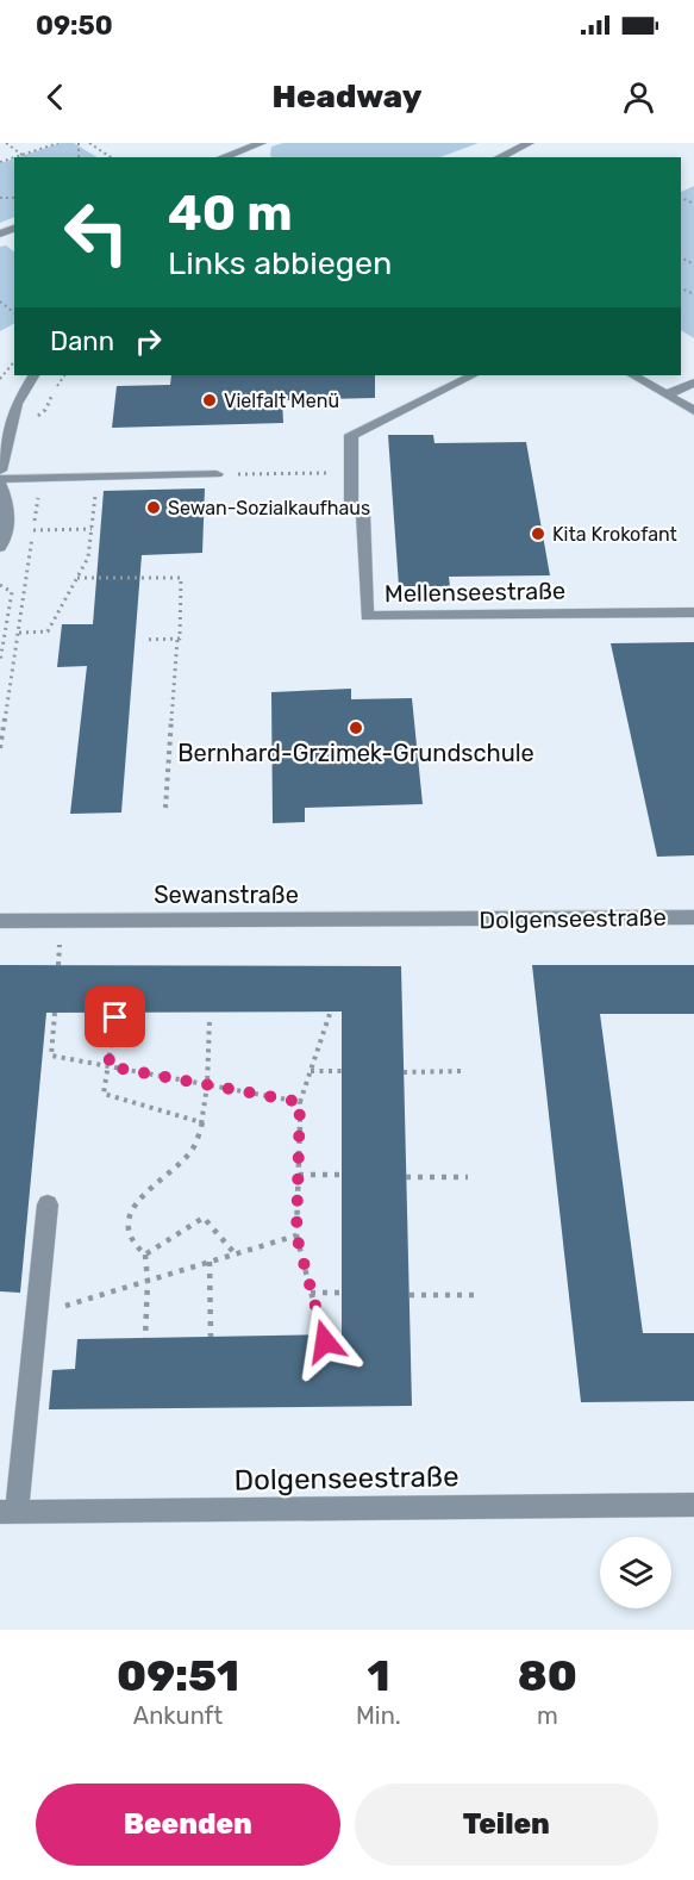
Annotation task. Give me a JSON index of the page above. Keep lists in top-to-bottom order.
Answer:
{
  "streets": {
    "street": ["Mellenseestraße", "Sewanstraße", "Dolgenseestraße"]
  },
  "crossings": [
    ["Sewanstraße", "Dolgenseestraße"]
  ],
  "places": [
    "Vielfalt Menü",
    "Sewan-Sozialkaufhaus",
    "Kita Krokofant",
    "Bernhard-Grzimek-Grundschule"
  ],
  "page": {
    "status": "09:50",
    "header": "Headway",
    "turn": ["40 m", "Links abbiegen"],
    "then": "Dann",
    "eta": [
      "09:51",
      "Ankunft",
      "1",
      "Min.",
      "80",
      "m"
    ],
    "buttons": ["Beenden", "Teilen"]
  }
}
